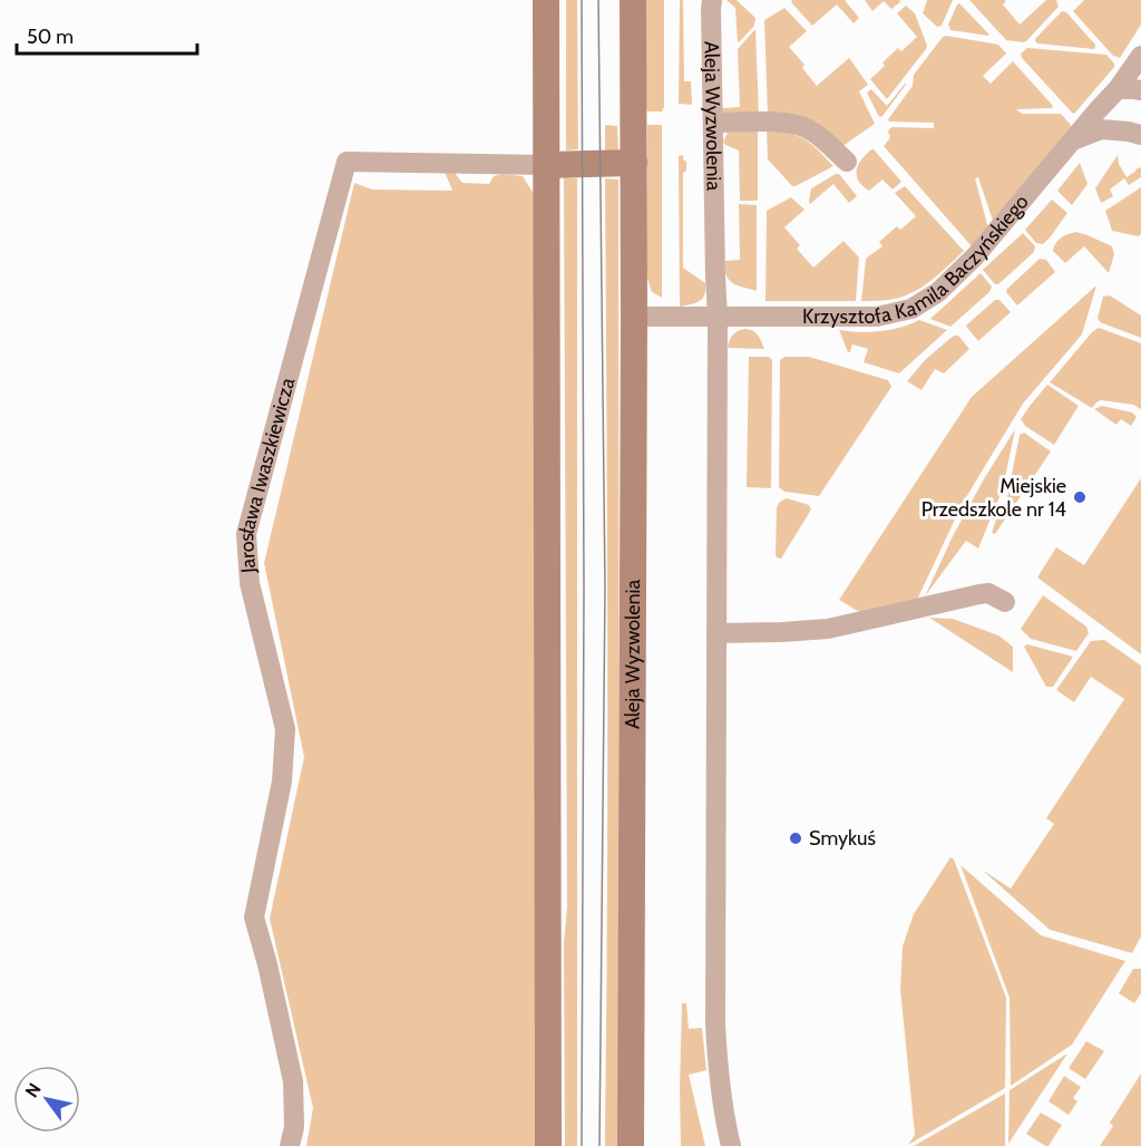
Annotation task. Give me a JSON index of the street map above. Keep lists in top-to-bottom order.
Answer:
{
  "streets": {
    "main road": ["Aleja Wyzwolenia"],
    "street": ["Krzysztofa Kamila Baczyńskiego", "Jarosława Iwaszkiewicza"]
  },
  "crossings": [
    ["Aleja Wyzwolenia", "Krzysztofa Kamila Baczyńskiego"]
  ],
  "places": ["Miejskie Przedszkole nr 14", "Smykuś"],
  "scale_bar": "50 m",
  "north": "top left"
}
